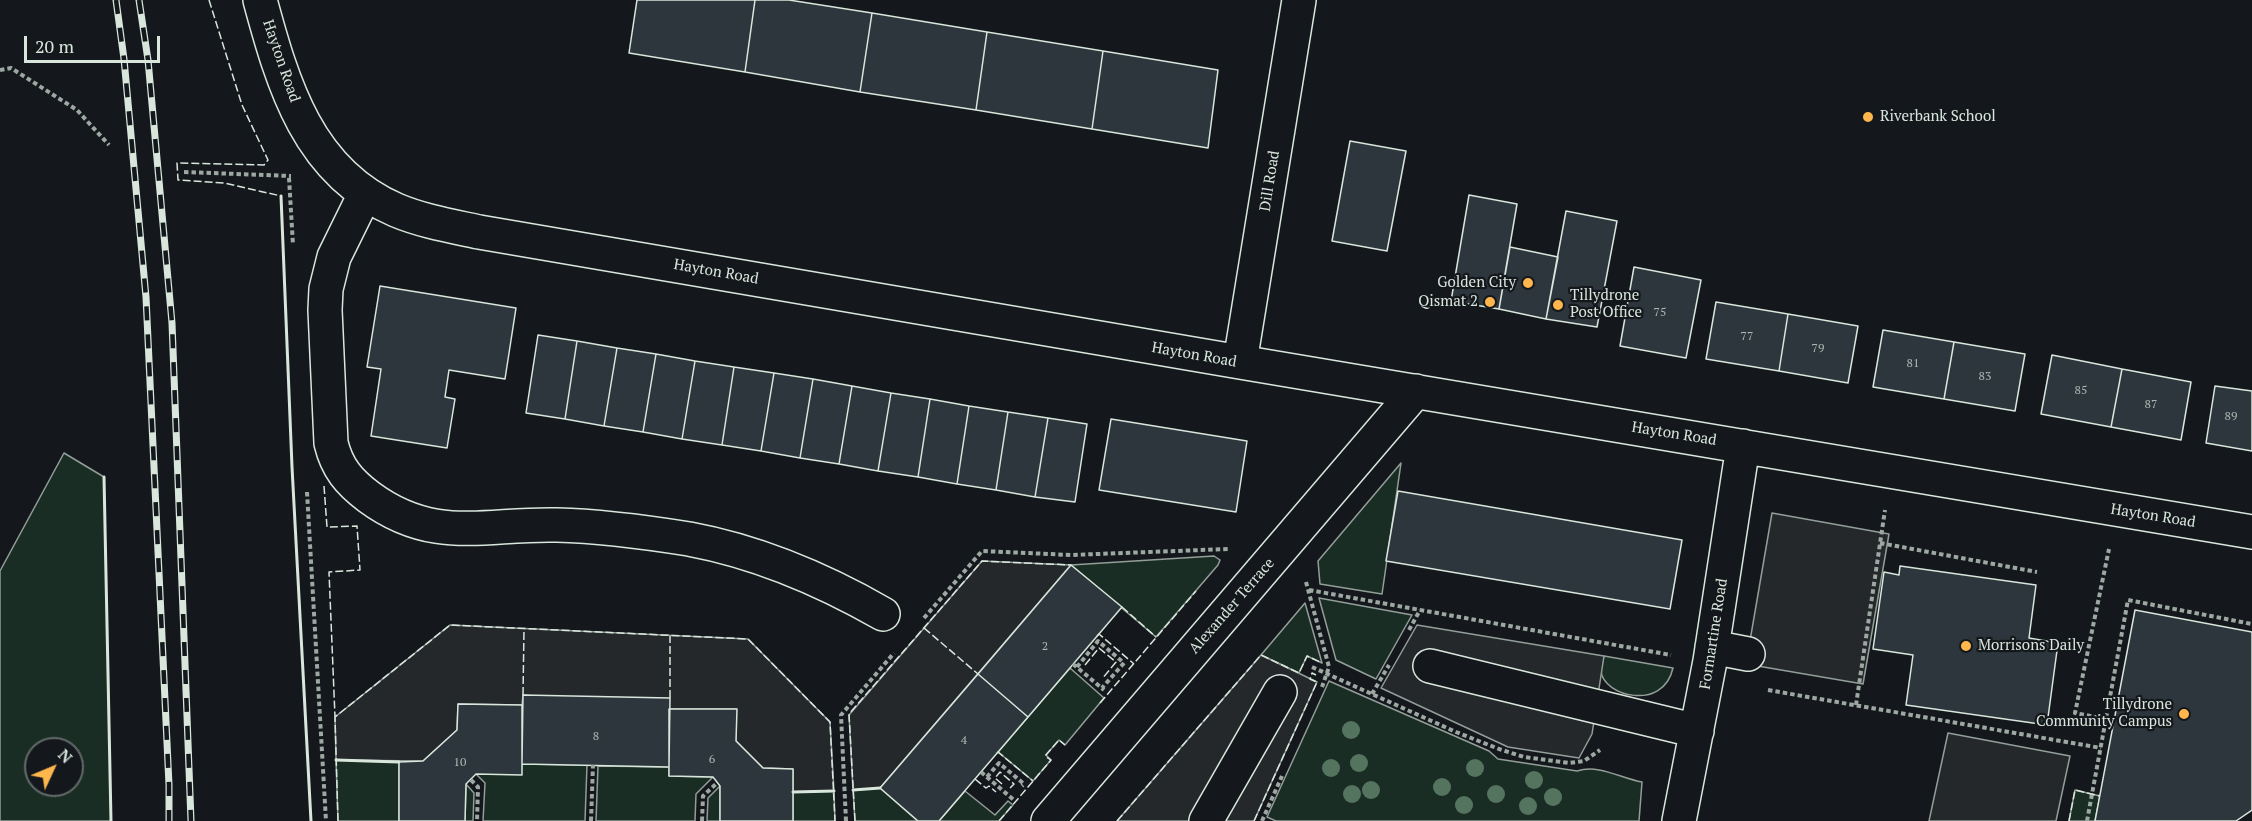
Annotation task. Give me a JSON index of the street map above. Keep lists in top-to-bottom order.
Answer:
{
  "streets": {
    "street": [
      "Hayton Road",
      "Dill Road",
      "Alexander Terrace",
      "Formartine Road"
    ]
  },
  "crossings": [
    ["Hayton Road", "Dill Road"],
    ["Hayton Road", "Alexander Terrace"],
    ["Hayton Road", "Formartine Road"]
  ],
  "places": [
    "Riverbank School",
    "Golden City",
    "Qismat 2",
    "Tillydrone Post Office",
    "Morrisons Daily",
    "Tillydrone Community Campus"
  ],
  "house_numbers": [
    "75",
    "77",
    "79",
    "81",
    "83",
    "85",
    "87",
    "89",
    "2",
    "8",
    "4",
    "6",
    "10"
  ],
  "scale_bar": "20 m",
  "north": "top right"
}
